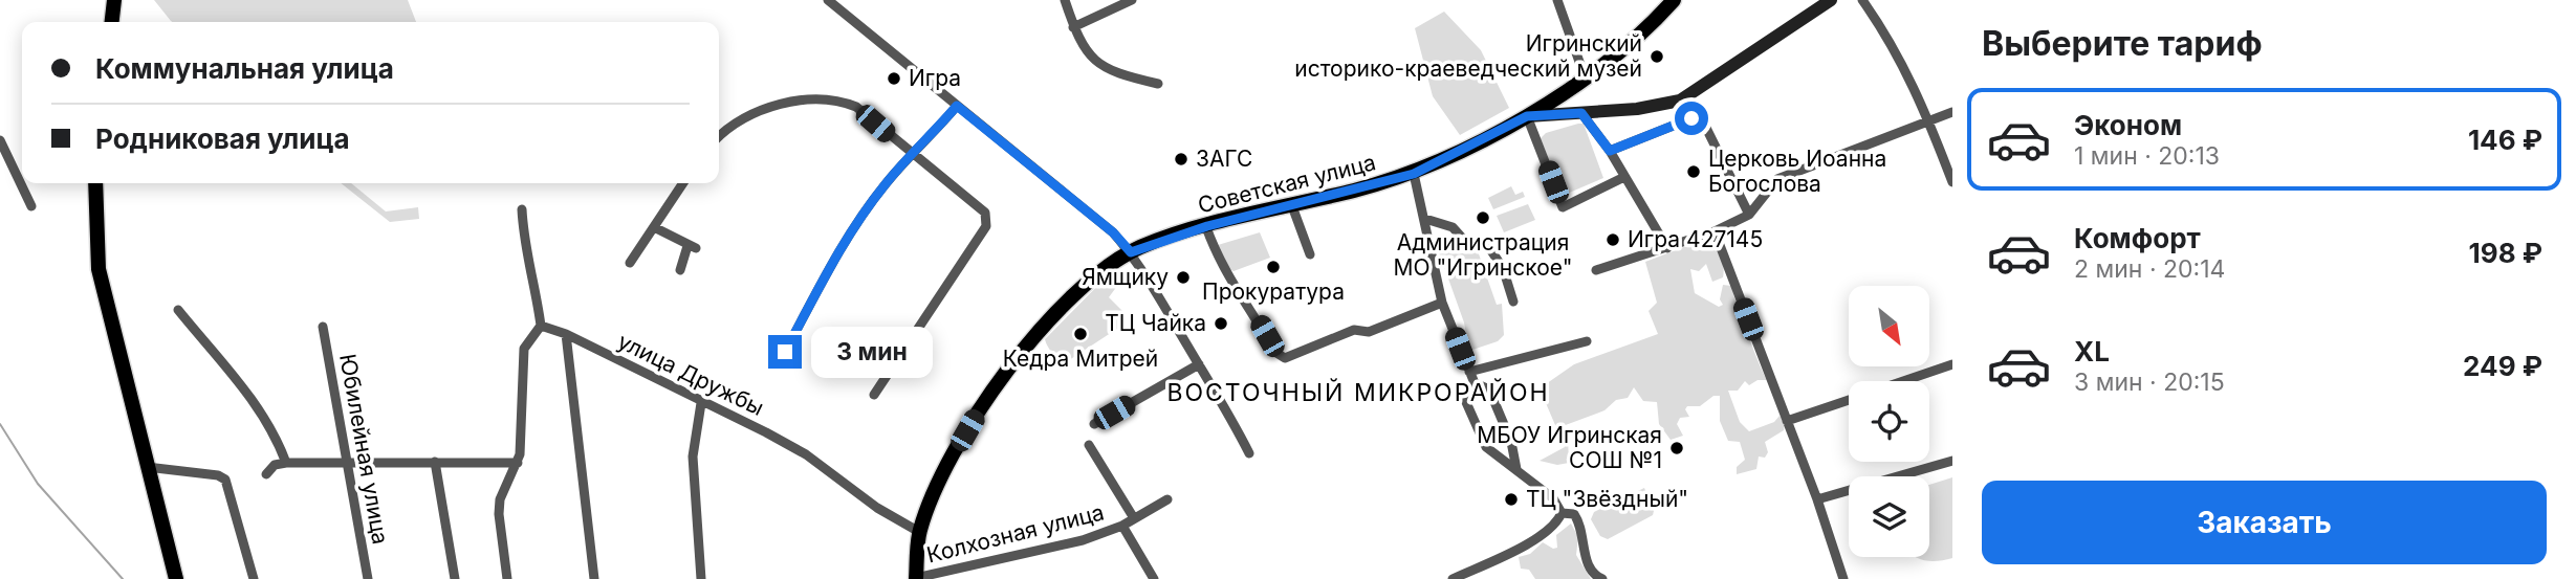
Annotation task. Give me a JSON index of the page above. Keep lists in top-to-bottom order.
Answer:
{
  "streets": {
    "main road": ["Советская улица"],
    "street": ["улица Дружбы", "Юбилейная улица", "Колхозная улица"]
  },
  "crossings": [
    ["Советская улица", "улица Дружбы"],
    ["Советская улица", "Колхозная улица"]
  ],
  "districts": ["ВОСТОЧНЫЙ МИКРОРАЙОН"],
  "places": [
    "Игринский историко-краеведческий музей",
    "Игра",
    "ЗАГС",
    "Церковь Иоанна Богослова",
    "Администрация МО \"Игринское\"",
    "Игра 427145",
    "Прокуратура",
    "Ямщику",
    "ТЦ Чайка",
    "Кедра Митрей",
    "МБОУ Игринская СОШ №1",
    "ТЦ \"Звёздный\""
  ],
  "north": "bottom right",
  "page": {
    "heading": "Выберите тариф",
    "banner": ["Коммунальная улица", "Родниковая улица"],
    "list": [
      {
        "name": "Эконом",
        "note": "1 мин · 20:13",
        "value": "146 ₽"
      },
      {
        "name": "Комфорт",
        "note": "2 мин · 20:14",
        "value": "198 ₽"
      },
      {
        "name": "XL",
        "note": "3 мин · 20:15",
        "value": "249 ₽"
      }
    ],
    "bubble": "3 мин",
    "buttons": "Заказать"
  }
}
